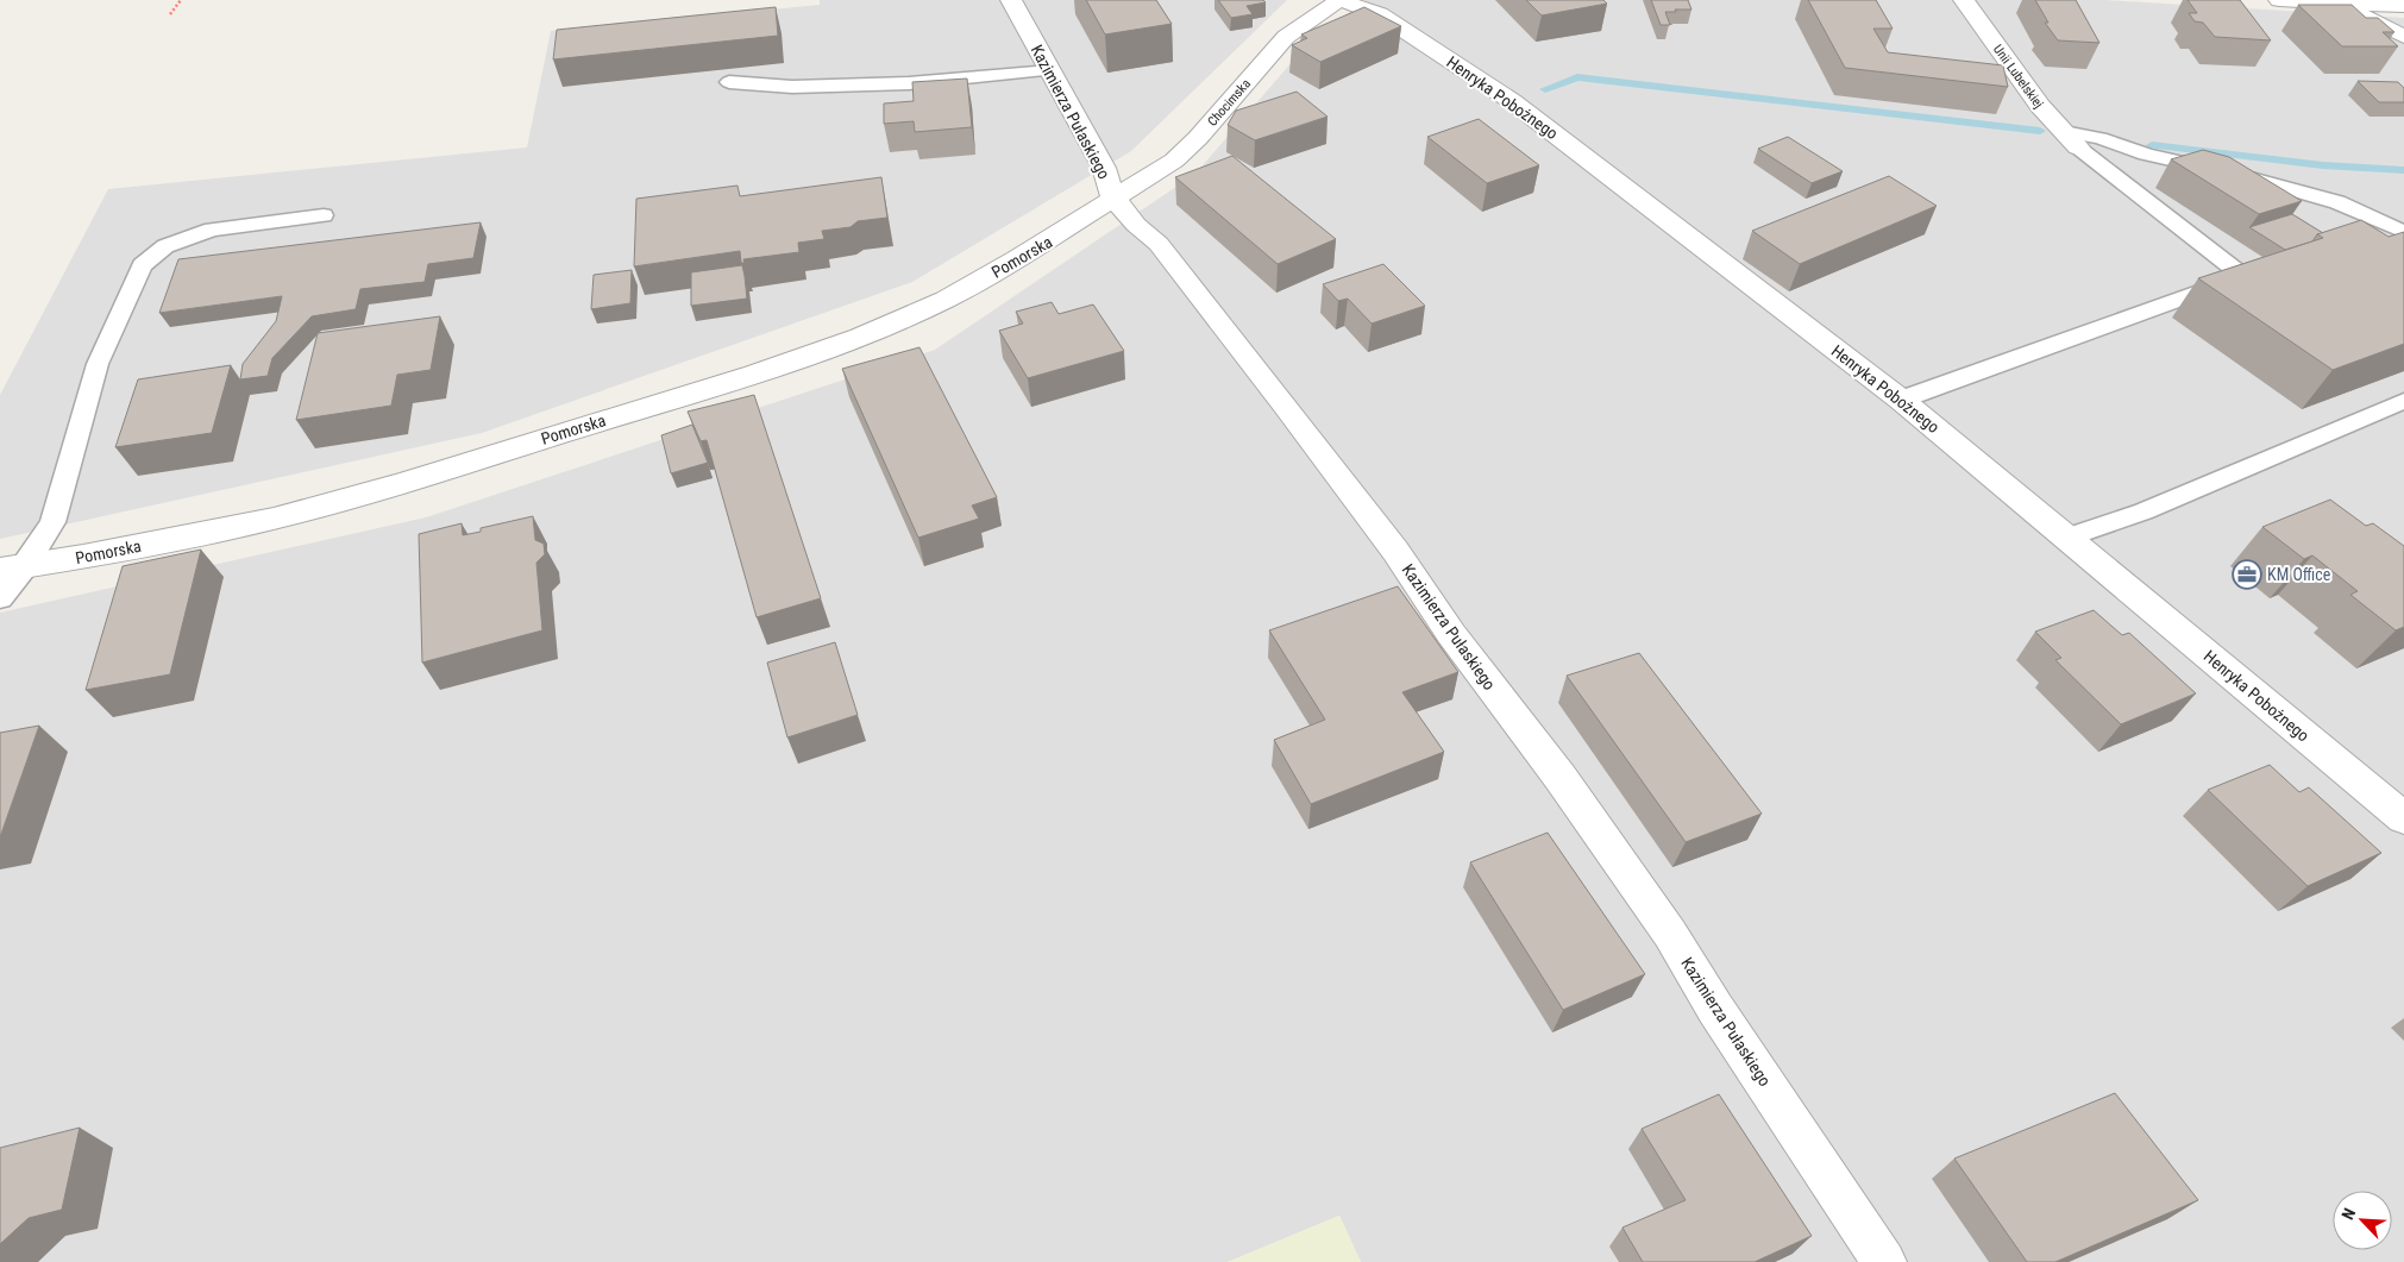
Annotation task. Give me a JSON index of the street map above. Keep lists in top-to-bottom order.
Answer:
{
  "streets": {
    "street": [
      "Unii Lubelskiej",
      "Henryka Pobożnego",
      "Chocimska",
      "Kazimierza Pułaskiego",
      "Pomorska"
    ]
  },
  "crossings": [
    ["Henryka Pobożnego", "Chocimska"],
    ["Chocimska", "Kazimierza Pułaskiego"],
    ["Chocimska", "Pomorska"],
    ["Kazimierza Pułaskiego", "Pomorska"]
  ],
  "places": {
    "office": ["KM Office"]
  },
  "north": "top left"
}
